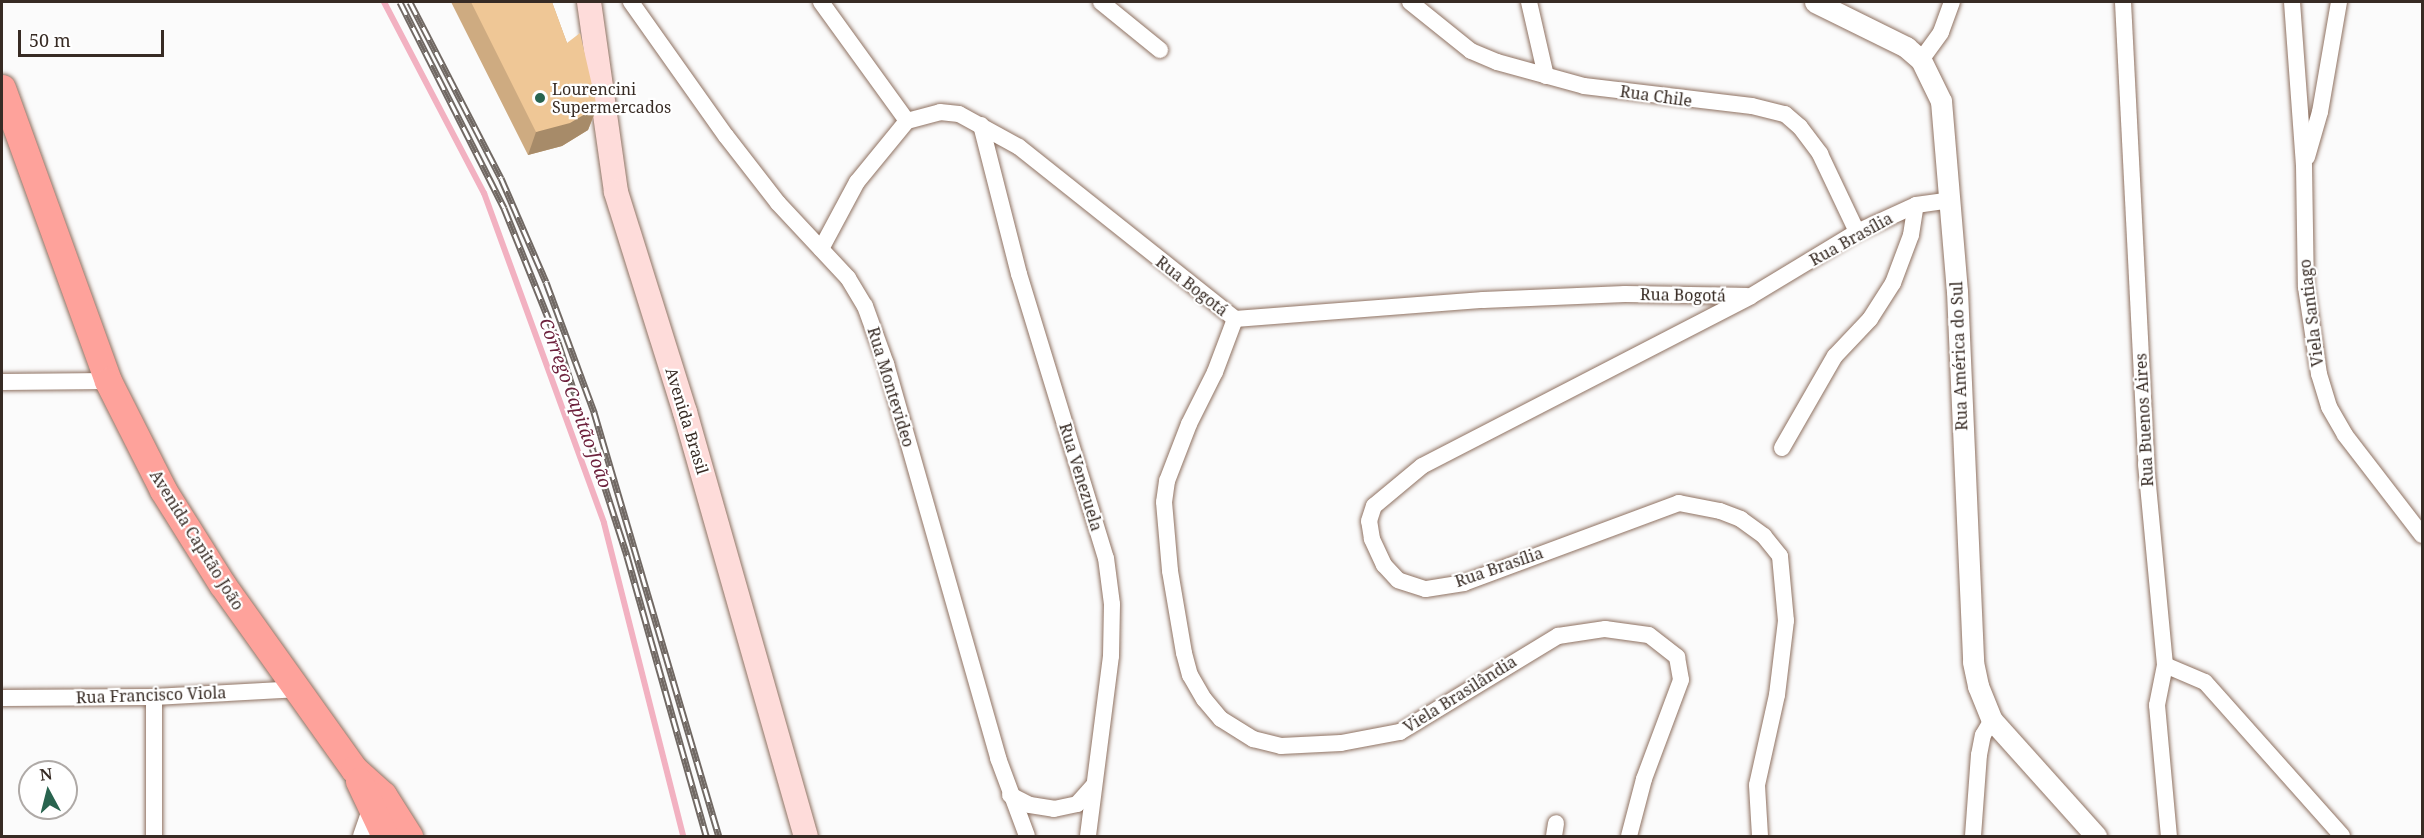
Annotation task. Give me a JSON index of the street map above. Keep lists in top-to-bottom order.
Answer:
{
  "streets": {
    "highway": ["Avenida Capitão João"],
    "main road": ["Avenida Brasil"],
    "street": [
      "Rua Chile",
      "Rua Brasília",
      "Rua Bogotá",
      "Viela Santiago",
      "Rua América do Sul",
      "Rua Montevideo",
      "Rua Buenos Aires",
      "Rua Venezuela",
      "Viela Brasilândia",
      "Rua Francisco Viola"
    ]
  },
  "crossings": [
    ["Rua Chile", "Rua Brasília"],
    ["Rua Brasília", "Rua Bogotá"],
    ["Rua Brasília", "Rua América do Sul"],
    ["Rua Bogotá", "Rua Venezuela"],
    ["Rua Bogotá", "Viela Brasilândia"],
    ["Avenida Capitão João", "Rua Francisco Viola"]
  ],
  "water": ["Córrego Capitão João"],
  "places": ["Lourencini Supermercados"],
  "scale_bar": "50 m",
  "north": "top"
}
